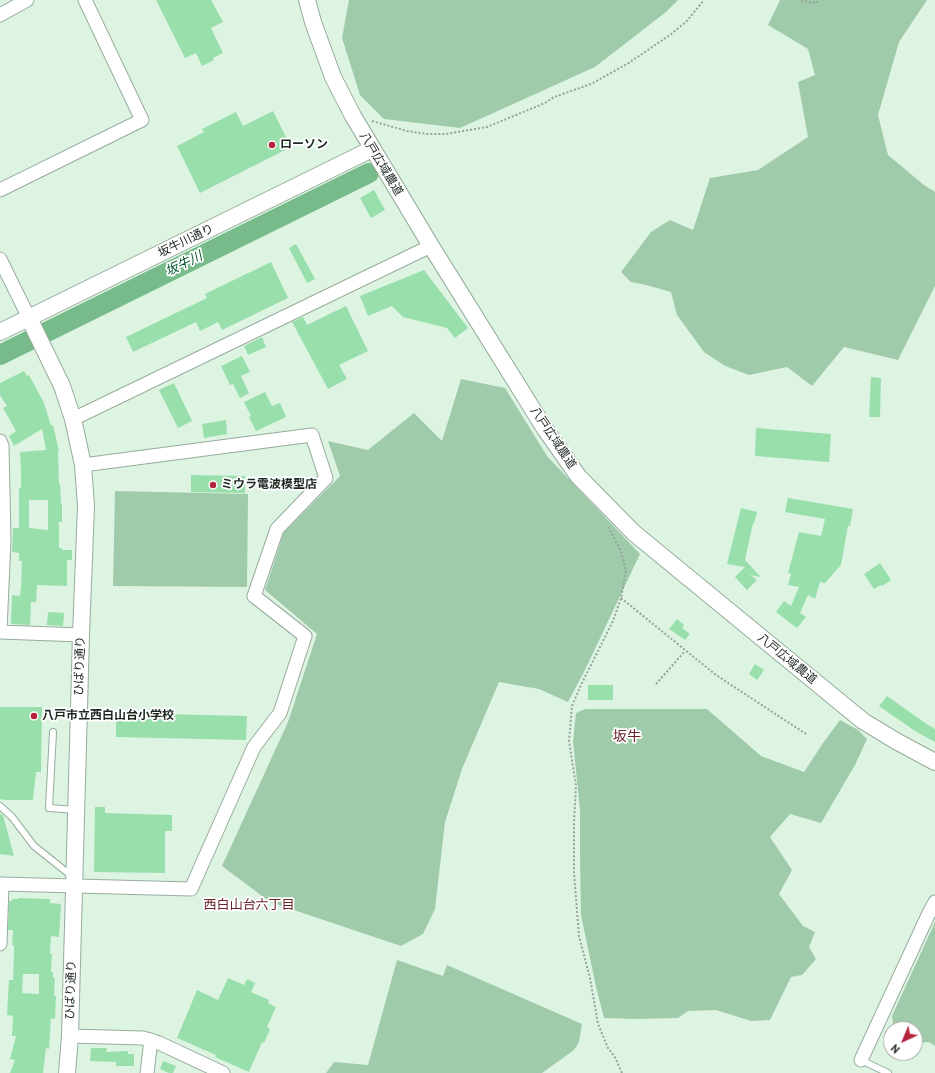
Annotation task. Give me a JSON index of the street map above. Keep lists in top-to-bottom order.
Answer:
{
  "streets": {
    "street": ["八戸広域農道", "坂牛川通り", "ひばり通り"]
  },
  "crossings": [
    ["八戸広域農道", "坂牛川通り"],
    ["坂牛川通り", "ひばり通り"]
  ],
  "districts": ["坂牛", "西白山台六丁目"],
  "water": ["坂牛川"],
  "places": ["ローソン", "ミウラ電波模型店", "八戸市立西白山台小学校"],
  "north": "bottom left"
}
